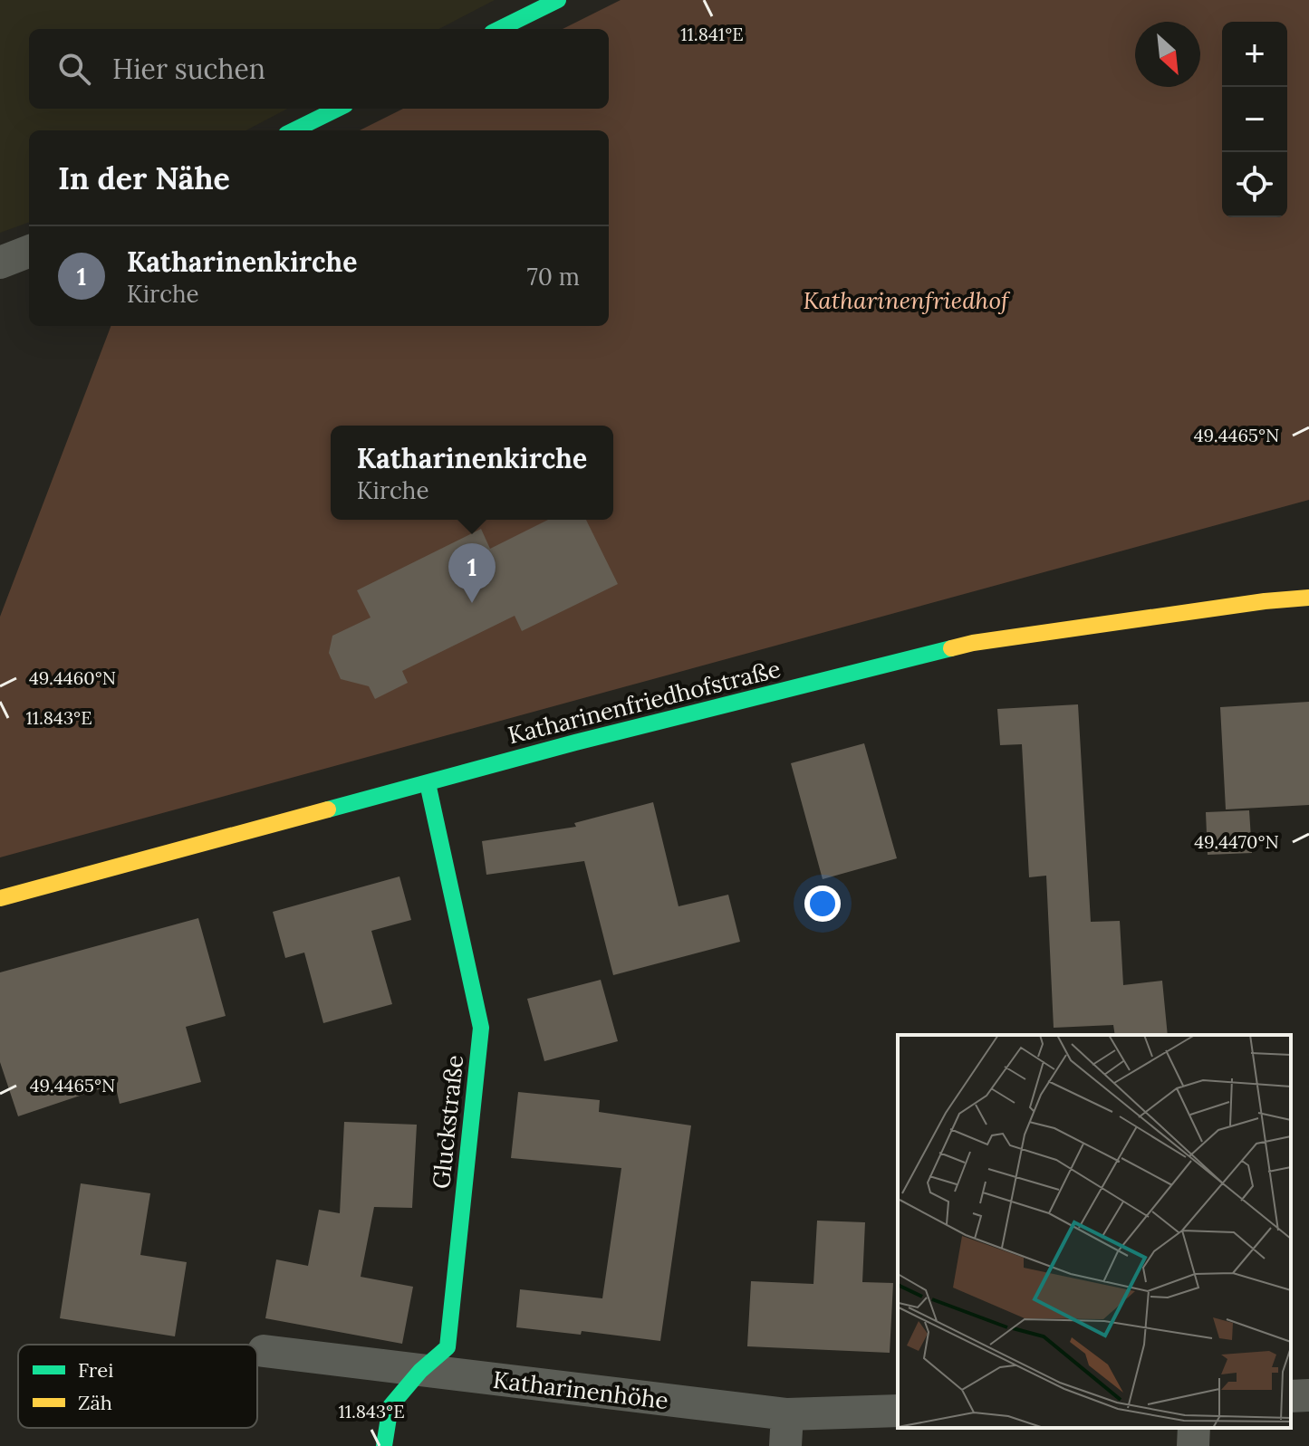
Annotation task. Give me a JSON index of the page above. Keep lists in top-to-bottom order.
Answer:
{
  "streets": {
    "street": ["Katharinenfriedhofstraße", "Gluckstraße", "Katharinenhöhe"]
  },
  "crossings": [
    ["Katharinenfriedhofstraße", "Gluckstraße"],
    ["Gluckstraße", "Katharinenhöhe"]
  ],
  "parks": ["Katharinenfriedhof"],
  "legend": ["Frei", "Zäh"],
  "north": "bottom right",
  "page": {
    "map_buttons": ["+", "−"],
    "search": "Hier suchen",
    "heading": "In der Nähe",
    "list": [
      {
        "mark": "1",
        "name": "Katharinenkirche",
        "note": "Kirche",
        "value": "70 m"
      }
    ],
    "popup": ["Katharinenkirche", "Kirche"],
    "pins": "1"
  },
  "coordinates": [
    "11.841°E",
    "49.4465°N",
    "49.4460°N",
    "11.843°E",
    "49.4470°N"
  ]
}
